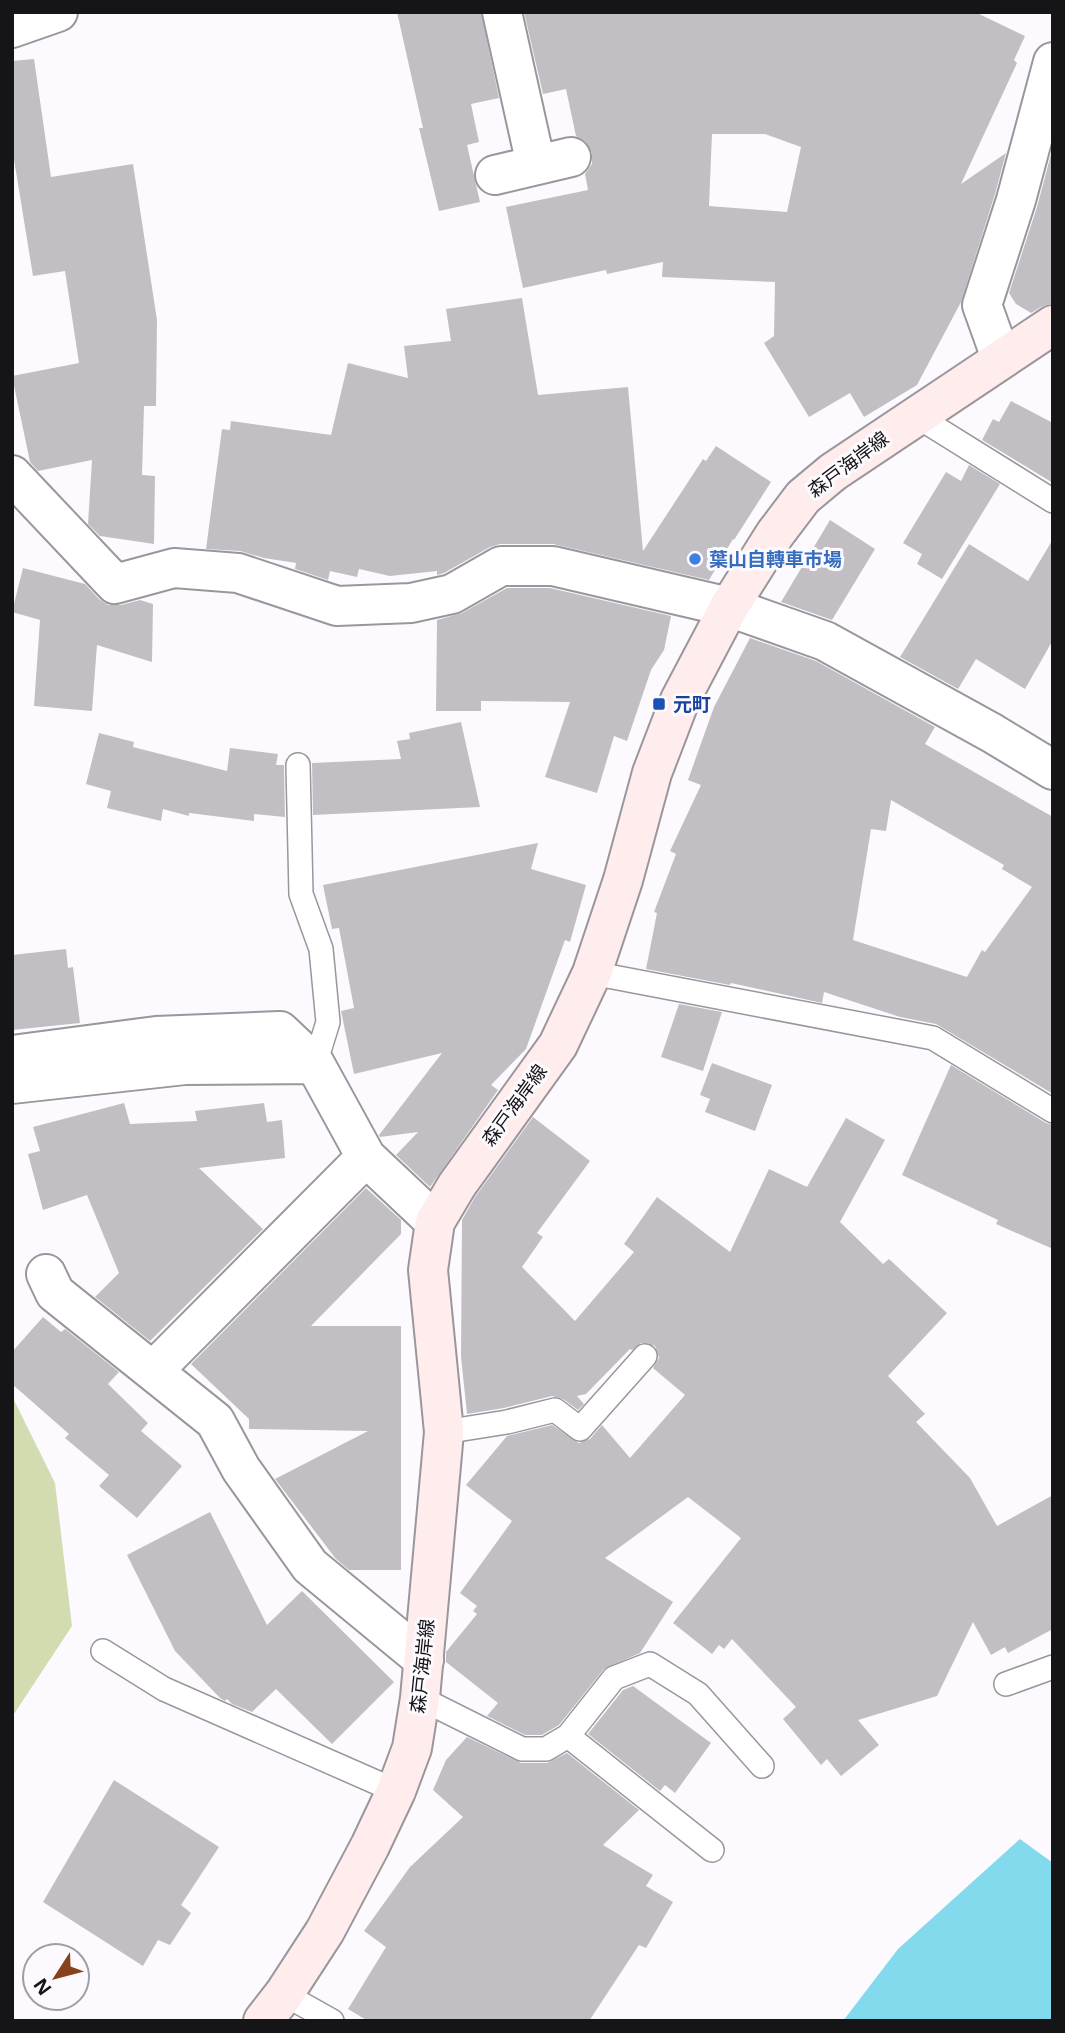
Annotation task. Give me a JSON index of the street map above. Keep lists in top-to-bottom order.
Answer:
{
  "streets": {
    "main road": ["森戸海岸線"]
  },
  "places": {
    "other": ["葉山自轉車市場"],
    "transit": ["元町"]
  },
  "north": "bottom left"
}
